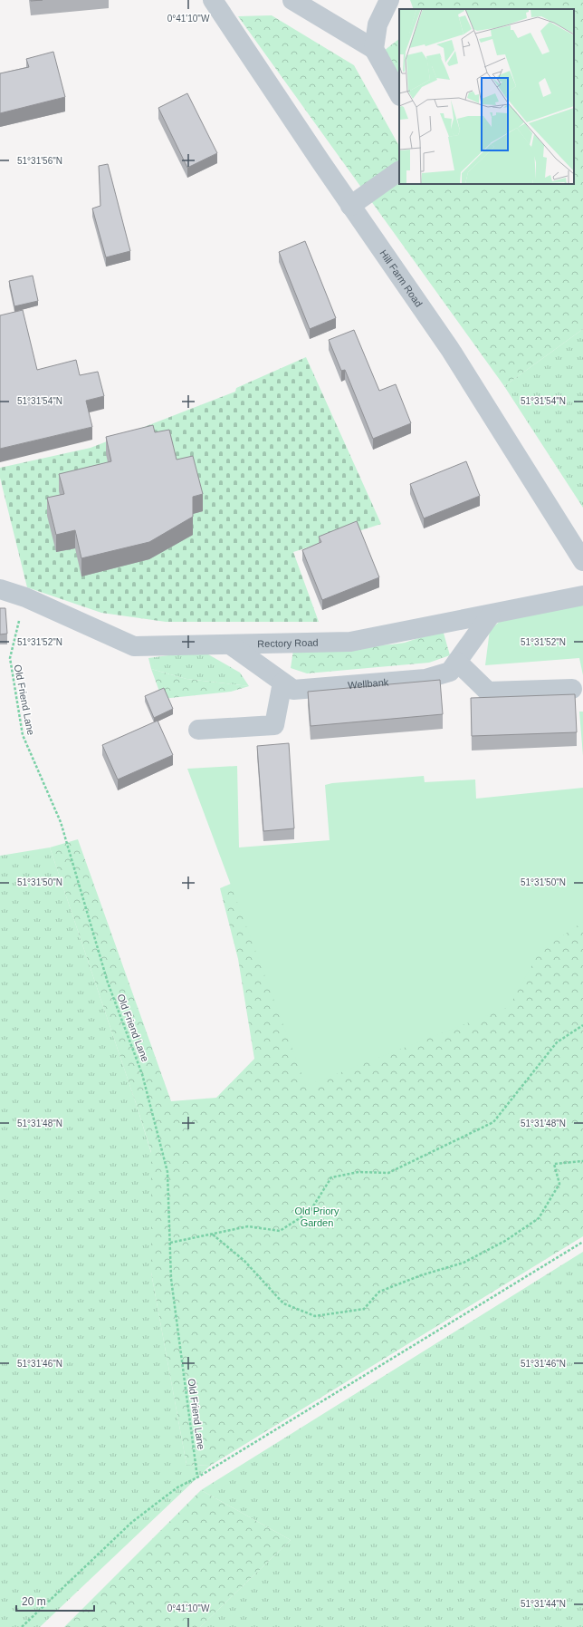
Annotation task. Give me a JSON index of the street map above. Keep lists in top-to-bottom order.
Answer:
{
  "streets": {
    "street": ["Hill Farm Road", "Rectory Road", "Wellbank"],
    "path": ["Old Friend Lane"]
  },
  "crossings": [
    ["Rectory Road", "Wellbank"],
    ["Rectory Road", "Old Friend Lane"]
  ],
  "parks": ["Old Priory Garden"],
  "scale_bar": "20 m",
  "coordinates": [
    "0°41'10\"W",
    "51°31'56\"N",
    "51°31'54\"N",
    "51°31'52\"N",
    "51°31'50\"N",
    "51°31'48\"N",
    "51°31'46\"N",
    "51°31'44\"N"
  ]
}
